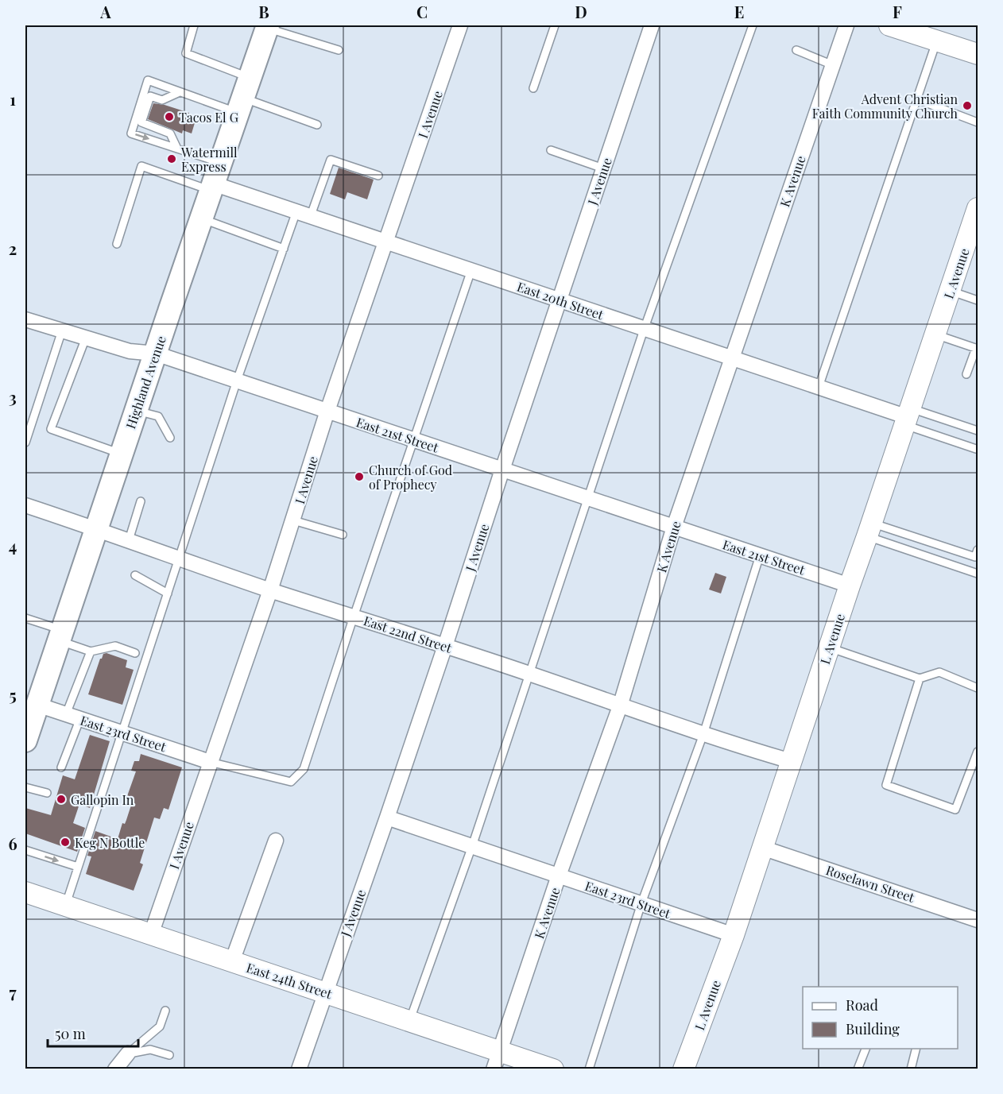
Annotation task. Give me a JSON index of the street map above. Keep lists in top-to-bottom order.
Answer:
{
  "streets": {
    "main road": ["Highland Avenue"],
    "street": [
      "I Avenue",
      "J Avenue",
      "K Avenue",
      "L Avenue",
      "East 20th Street",
      "East 21st Street",
      "East 22nd Street",
      "East 23rd Street",
      "Roselawn Street",
      "East 24th Street"
    ]
  },
  "crossings": [
    ["I Avenue", "East 20th Street"],
    ["I Avenue", "East 21st Street"],
    ["I Avenue", "East 22nd Street"],
    ["I Avenue", "East 23rd Street"],
    ["I Avenue", "East 24th Street"],
    ["J Avenue", "East 20th Street"],
    ["J Avenue", "East 21st Street"],
    ["J Avenue", "East 22nd Street"],
    ["J Avenue", "East 23rd Street"],
    ["J Avenue", "East 24th Street"],
    ["K Avenue", "East 20th Street"],
    ["K Avenue", "East 21st Street"],
    ["K Avenue", "East 22nd Street"],
    ["K Avenue", "East 23rd Street"],
    ["K Avenue", "East 24th Street"],
    ["L Avenue", "East 20th Street"],
    ["L Avenue", "East 21st Street"],
    ["L Avenue", "East 22nd Street"],
    ["L Avenue", "East 23rd Street"],
    ["L Avenue", "Roselawn Street"],
    ["East 20th Street", "Highland Avenue"],
    ["Highland Avenue", "East 21st Street"],
    ["Highland Avenue", "East 22nd Street"],
    ["Highland Avenue", "East 23rd Street"]
  ],
  "places": [
    "Advent Christian Faith Community Church",
    "Tacos El G",
    "Watermill Express",
    "Church of God of Prophecy",
    "Gallopin In",
    "Keg N Bottle"
  ],
  "legend": ["Road", "Building"],
  "scale_bar": "50 m",
  "grid": {
    "columns": [
      "A",
      "B",
      "C",
      "D",
      "E",
      "F"
    ],
    "rows": [
      "1",
      "2",
      "3",
      "4",
      "5",
      "6",
      "7"
    ]
  }
}
